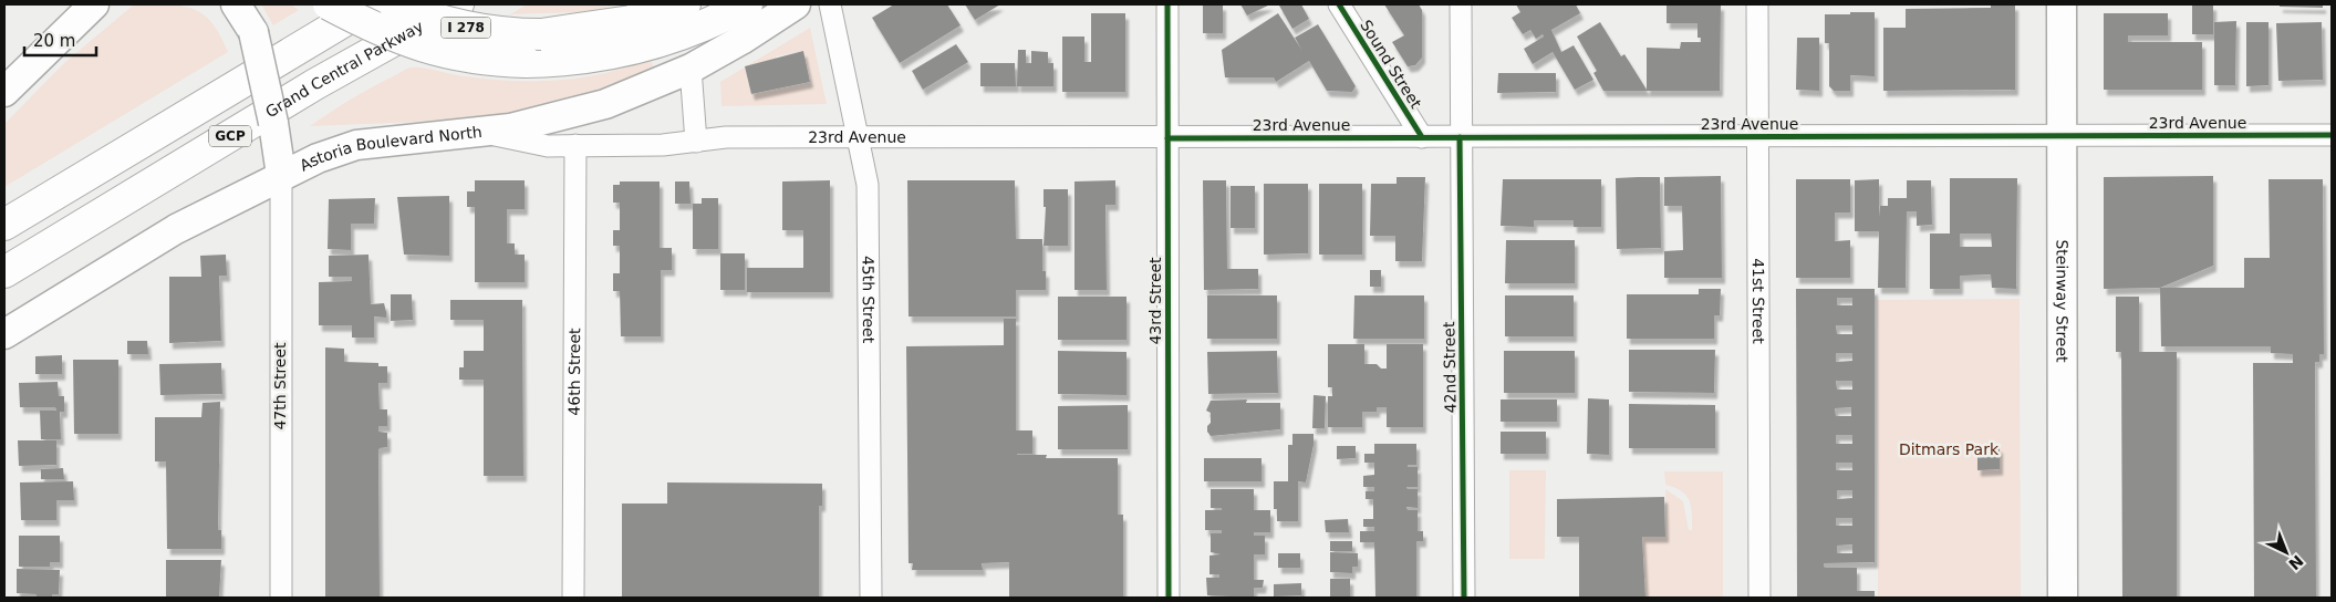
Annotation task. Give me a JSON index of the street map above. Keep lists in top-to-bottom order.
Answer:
{
  "streets": {
    "highway": ["I 278", "Grand Central Parkway", "GCP"],
    "main road": ["Astoria Boulevard North", "Steinway Street"],
    "street": [
      "Sound Street",
      "23rd Avenue",
      "45th Street",
      "43rd Street",
      "41st Street",
      "42nd Street",
      "46th Street",
      "47th Street"
    ]
  },
  "crossings": [
    ["Sound Street", "23rd Avenue"],
    ["23rd Avenue", "Astoria Boulevard North"],
    ["23rd Avenue", "45th Street"],
    ["23rd Avenue", "43rd Street"],
    ["23rd Avenue", "41st Street"],
    ["23rd Avenue", "Steinway Street"],
    ["23rd Avenue", "42nd Street"],
    ["23rd Avenue", "46th Street"],
    ["Astoria Boulevard North", "47th Street"]
  ],
  "parks": ["Ditmars Park"],
  "scale_bar": "20 m",
  "north": "bottom right"
}
